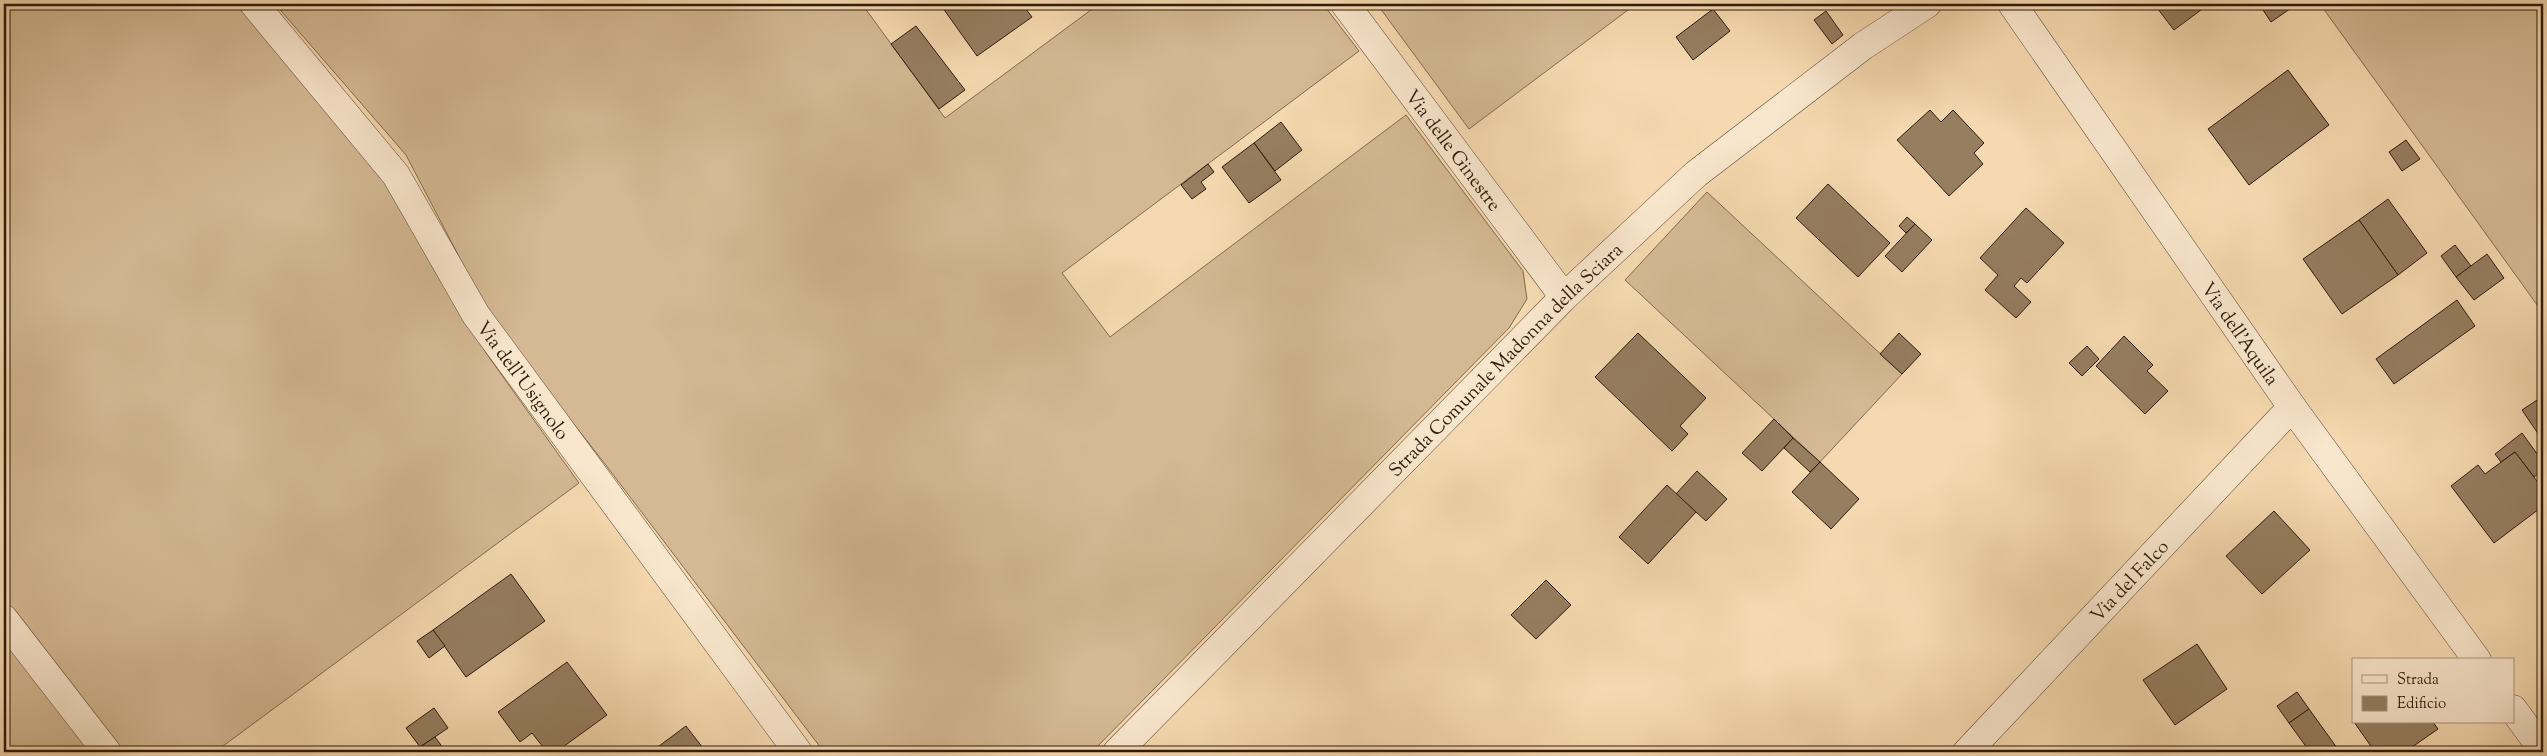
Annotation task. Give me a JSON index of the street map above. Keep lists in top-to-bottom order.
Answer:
{
  "streets": {
    "street": [
      "Via delle Ginestre",
      "Via dell'Aquila",
      "Strada Comunale Madonna della Sciara",
      "Via dell'Usignolo",
      "Via del Falco"
    ]
  },
  "crossings": [
    ["Via delle Ginestre", "Strada Comunale Madonna della Sciara"],
    ["Via dell'Aquila", "Via del Falco"]
  ],
  "legend": ["Strada", "Edificio"]
}
